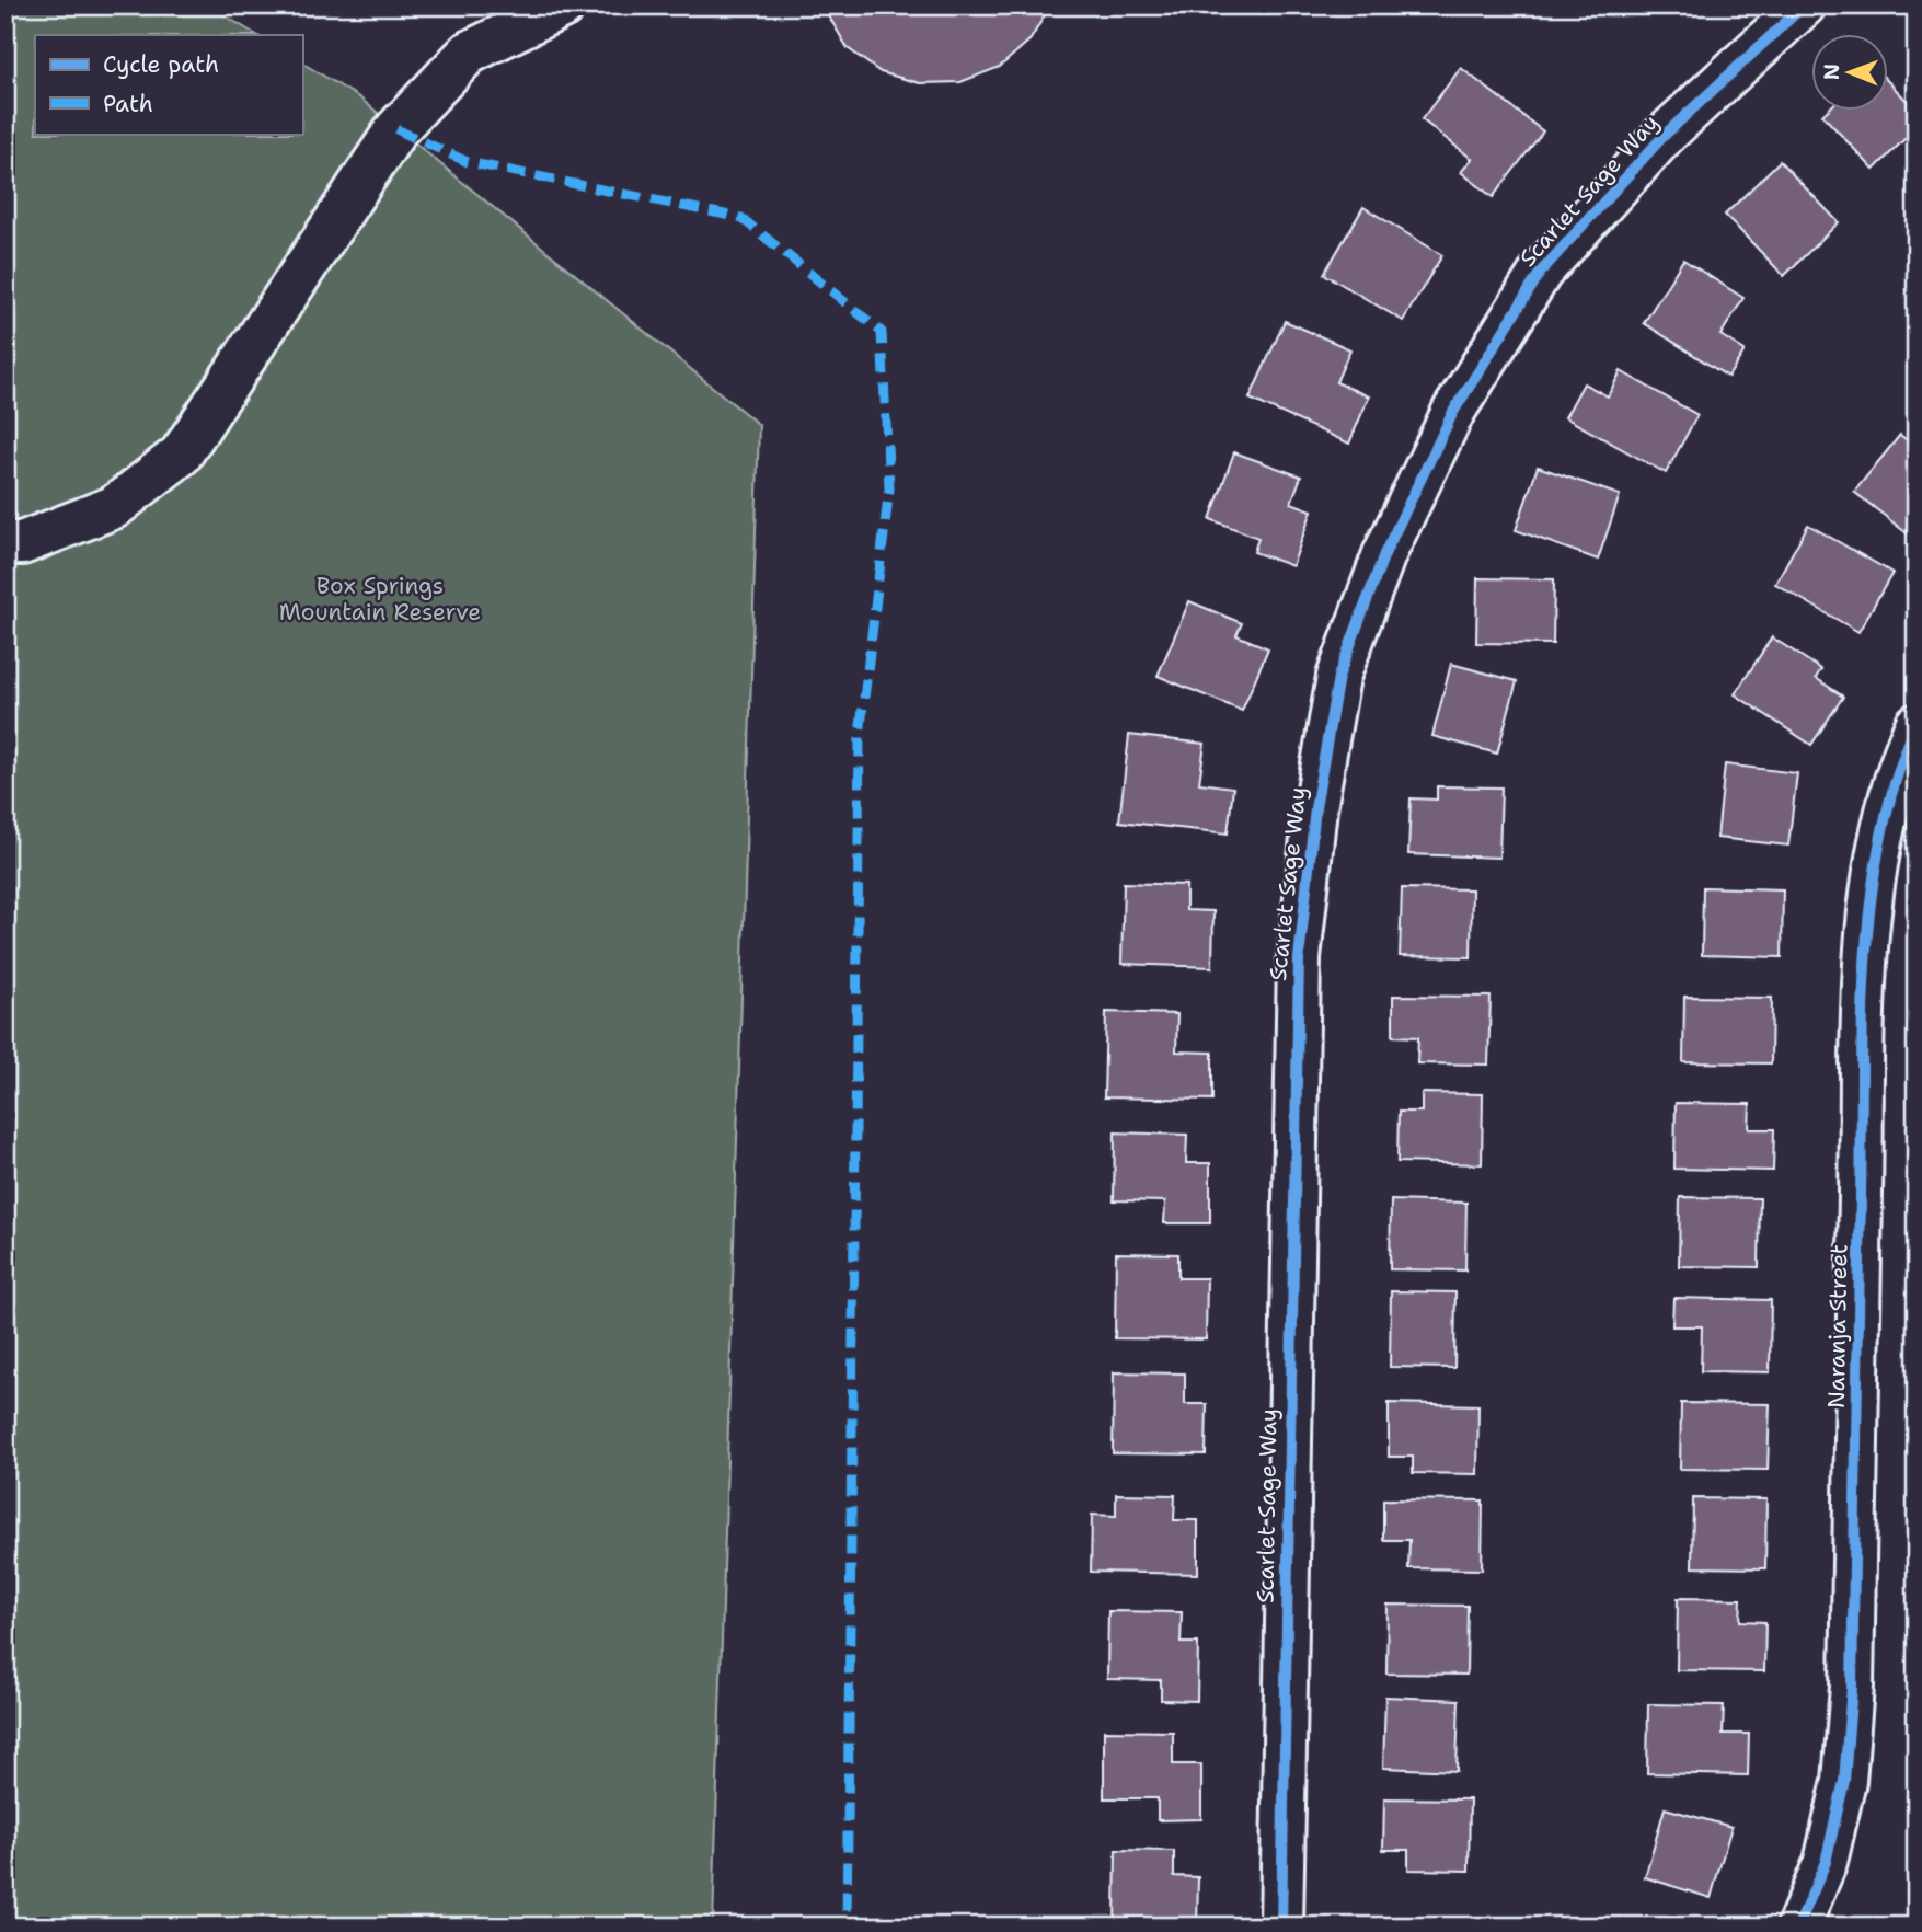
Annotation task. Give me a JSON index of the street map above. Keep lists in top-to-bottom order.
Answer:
{
  "streets": {
    "street": ["Scarlet Sage Way", "Naranja Street"]
  },
  "parks": ["Box Springs Mountain Reserve"],
  "legend": ["Cycle path", "Path"],
  "north": "left"
}
